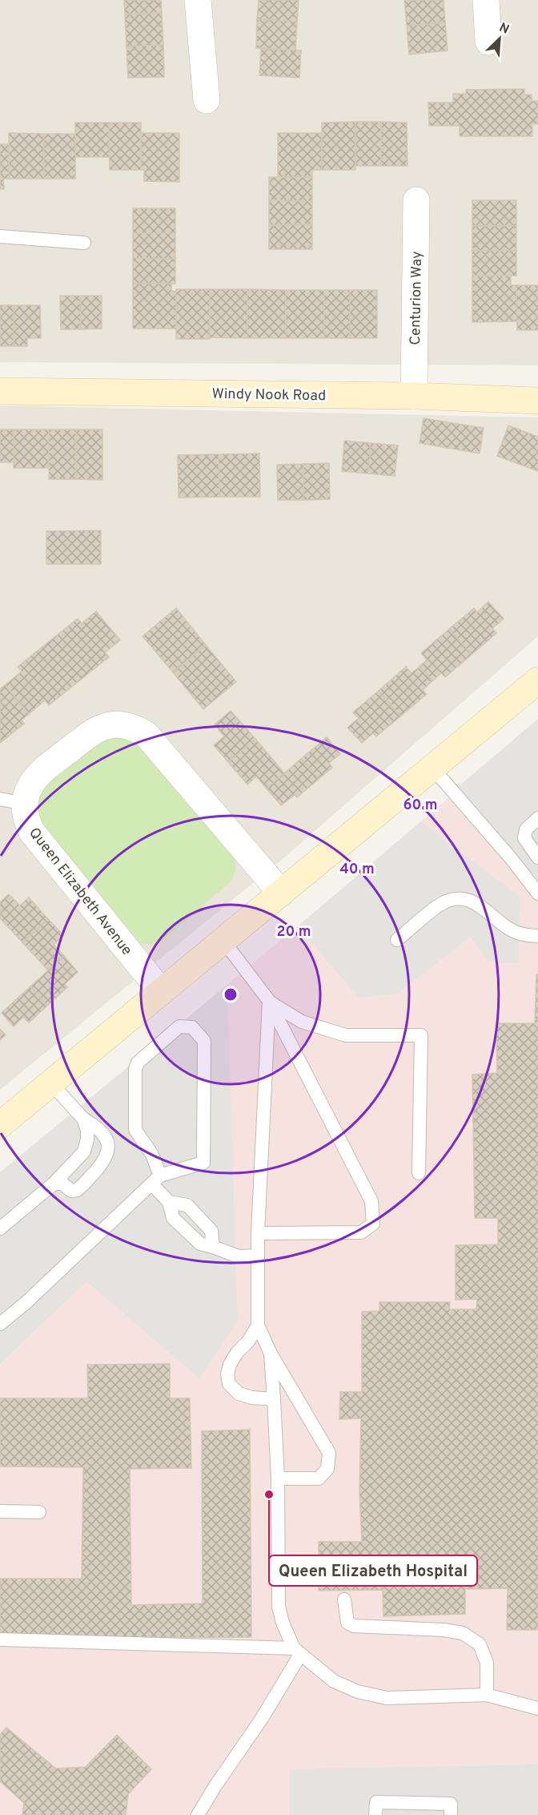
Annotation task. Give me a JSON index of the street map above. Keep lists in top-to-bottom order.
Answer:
{
  "streets": {
    "street": ["Centurion Way", "Windy Nook Road", "Queen Elizabeth Avenue"]
  },
  "crossings": [
    ["Centurion Way", "Windy Nook Road"]
  ],
  "places": ["Queen Elizabeth Hospital"],
  "north": "top right",
  "rings": ["60 m", "40 m", "20 m"]
}
